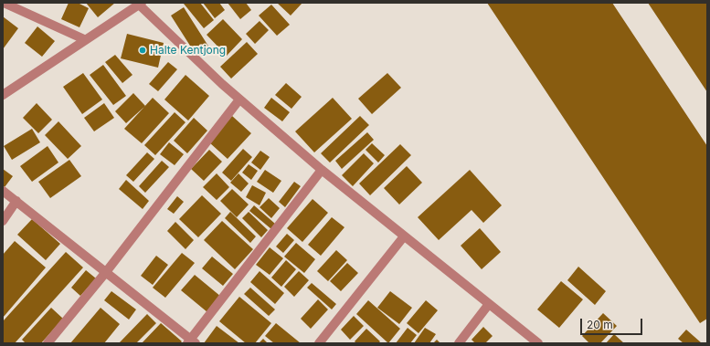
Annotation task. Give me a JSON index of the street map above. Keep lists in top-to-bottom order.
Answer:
{
  "places": ["Halte Kentjong"],
  "scale_bar": "20 m"
}
